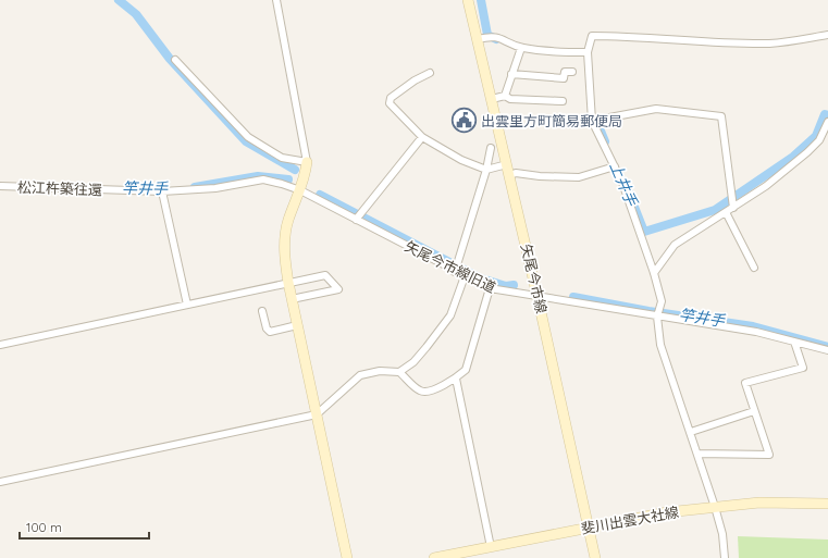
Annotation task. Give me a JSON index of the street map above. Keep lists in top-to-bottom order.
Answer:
{
  "streets": {
    "main road": ["矢尾今市線", "斐川出雲大社線"],
    "street": ["松江杵築往還", "矢尾今市線旧道"]
  },
  "crossings": [
    ["松江杵築往還", "矢尾今市線旧道"],
    ["矢尾今市線旧道", "矢尾今市線"],
    ["矢尾今市線", "斐川出雲大社線"]
  ],
  "water": ["上井手", "竿井手"],
  "places": {
    "public building": ["出雲里方町簡易郵便局"]
  },
  "scale_bar": "100 m"
}
